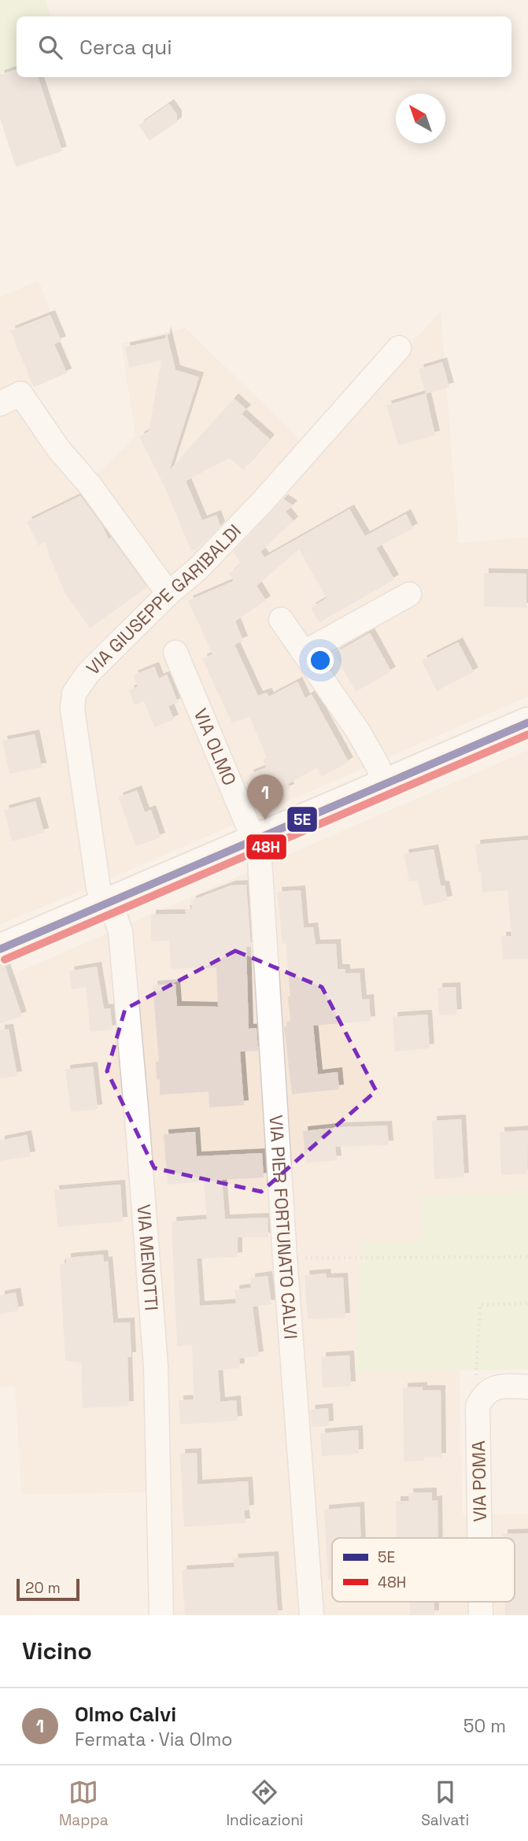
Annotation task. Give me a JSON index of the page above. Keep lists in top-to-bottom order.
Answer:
{
  "streets": {
    "street": [
      "VIA GIUSEPPE GARIBALDI",
      "VIA OLMO",
      "VIA PIER FORTUNATO CALVI",
      "VIA MENOTTI",
      "VIA POMA"
    ]
  },
  "crossings": [
    ["VIA GIUSEPPE GARIBALDI", "VIA MENOTTI"],
    ["VIA OLMO", "VIA PIER FORTUNATO CALVI"]
  ],
  "lines": ["transit line 5E", "transit line 48H"],
  "legend": ["5E", "48H"],
  "scale_bar": "20 m",
  "north": "top left",
  "page": {
    "search": "Cerca qui",
    "pins": "1",
    "scale": "20 m",
    "heading": "Vicino",
    "list": [
      {
        "mark": "1",
        "name": "Olmo Calvi",
        "note": "Fermata · Via Olmo",
        "value": "50 m"
      }
    ],
    "nav": ["Mappa", "Indicazioni", "Salvati"]
  }
}
